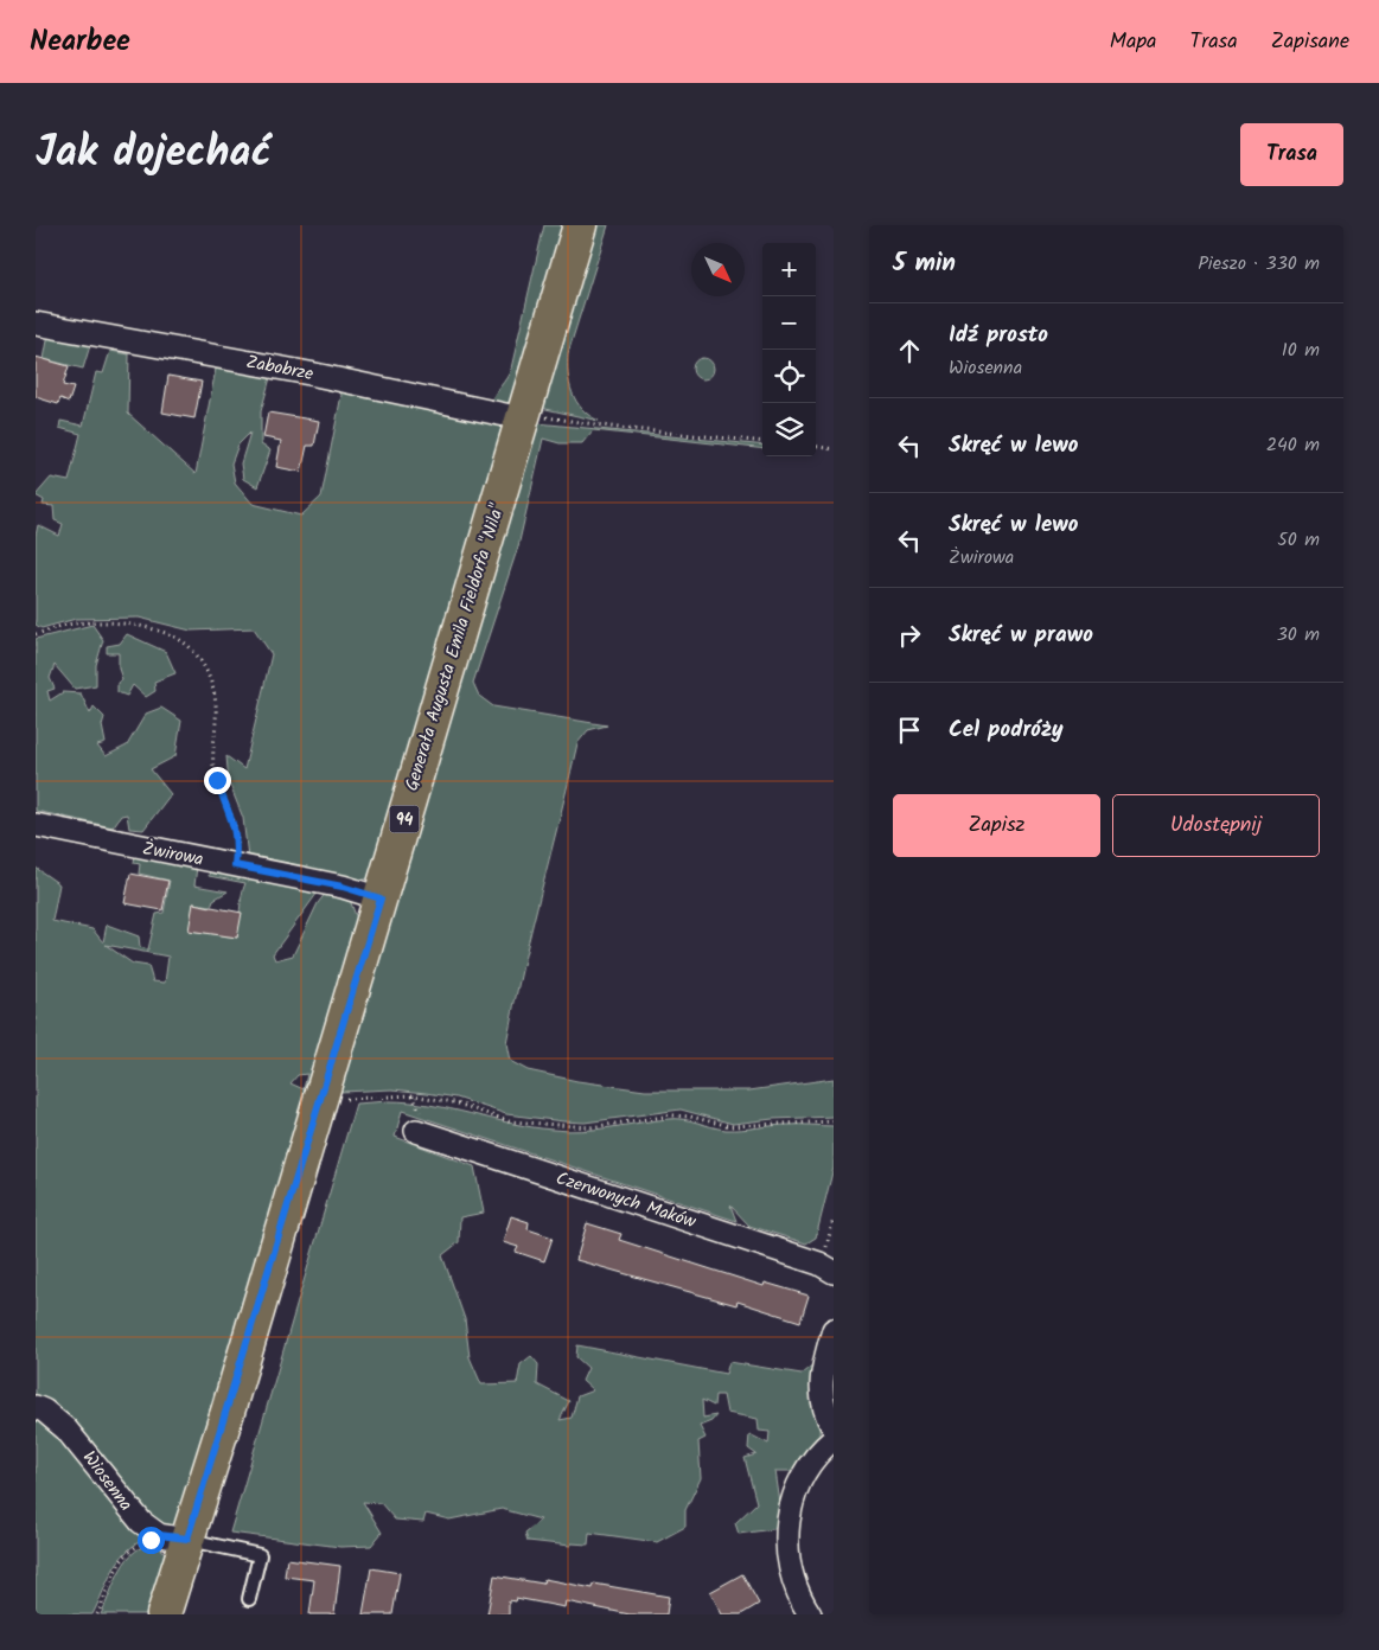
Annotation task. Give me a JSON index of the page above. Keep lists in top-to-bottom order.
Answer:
{
  "streets": {
    "main road": ["Generała Augusta Emila Fieldorfa \"Nila\"", "94"],
    "street": [
      "Zabobrze",
      "Żwirowa",
      "Czerwonych Maków",
      "Wiosenna"
    ]
  },
  "crossings": [
    ["Zabobrze", "Generała Augusta Emila Fieldorfa \"Nila\""],
    ["Generała Augusta Emila Fieldorfa \"Nila\"", "Żwirowa"],
    ["Generała Augusta Emila Fieldorfa \"Nila\"", "Wiosenna"]
  ],
  "north": "bottom right",
  "page": {
    "header": "Nearbee",
    "nav": ["Mapa", "Trasa", "Zapisane"],
    "title": "Jak dojechać",
    "buttons": [
      "Trasa",
      ["Zapisz", "Udostępnij"]
    ],
    "heading": ["5 min", "Pieszo · 330 m"],
    "map_buttons": ["+", "−"],
    "list": [
      ["Idź prosto", "Wiosenna", "10 m"],
      ["Skręć w lewo", "240 m"],
      ["Skręć w lewo", "Żwirowa", "50 m"],
      ["Skręć w prawo", "30 m"],
      "Cel podróży"
    ]
  }
}
